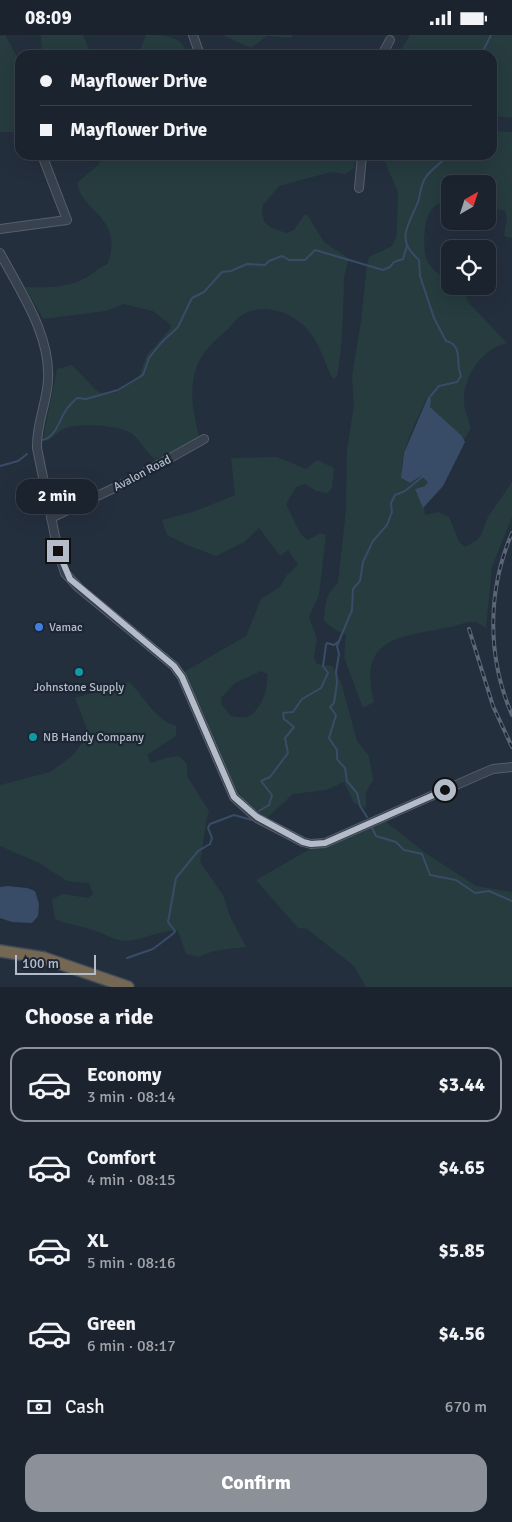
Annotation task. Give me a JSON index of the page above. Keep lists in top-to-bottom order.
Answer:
{
  "streets": {
    "street": ["Avalon Road"]
  },
  "places": ["Vamac", "Johnstone Supply", "NB Handy Company"],
  "scale_bar": "100 m",
  "north": "top right",
  "page": {
    "status": "08:09",
    "banner": ["Mayflower Drive", "Mayflower Drive"],
    "bubble": "2 min",
    "scale": "100 m",
    "heading": "Choose a ride",
    "list": [
      {
        "name": "Economy",
        "note": "3 min · 08:14",
        "value": "$3.44"
      },
      {
        "name": "Comfort",
        "note": "4 min · 08:15",
        "value": "$4.65"
      },
      {
        "name": "XL",
        "note": "5 min · 08:16",
        "value": "$5.85"
      },
      {
        "name": "Green",
        "note": "6 min · 08:17",
        "value": "$4.56"
      }
    ],
    "pay": ["Cash", "670 m"],
    "buttons": "Confirm"
  }
}
